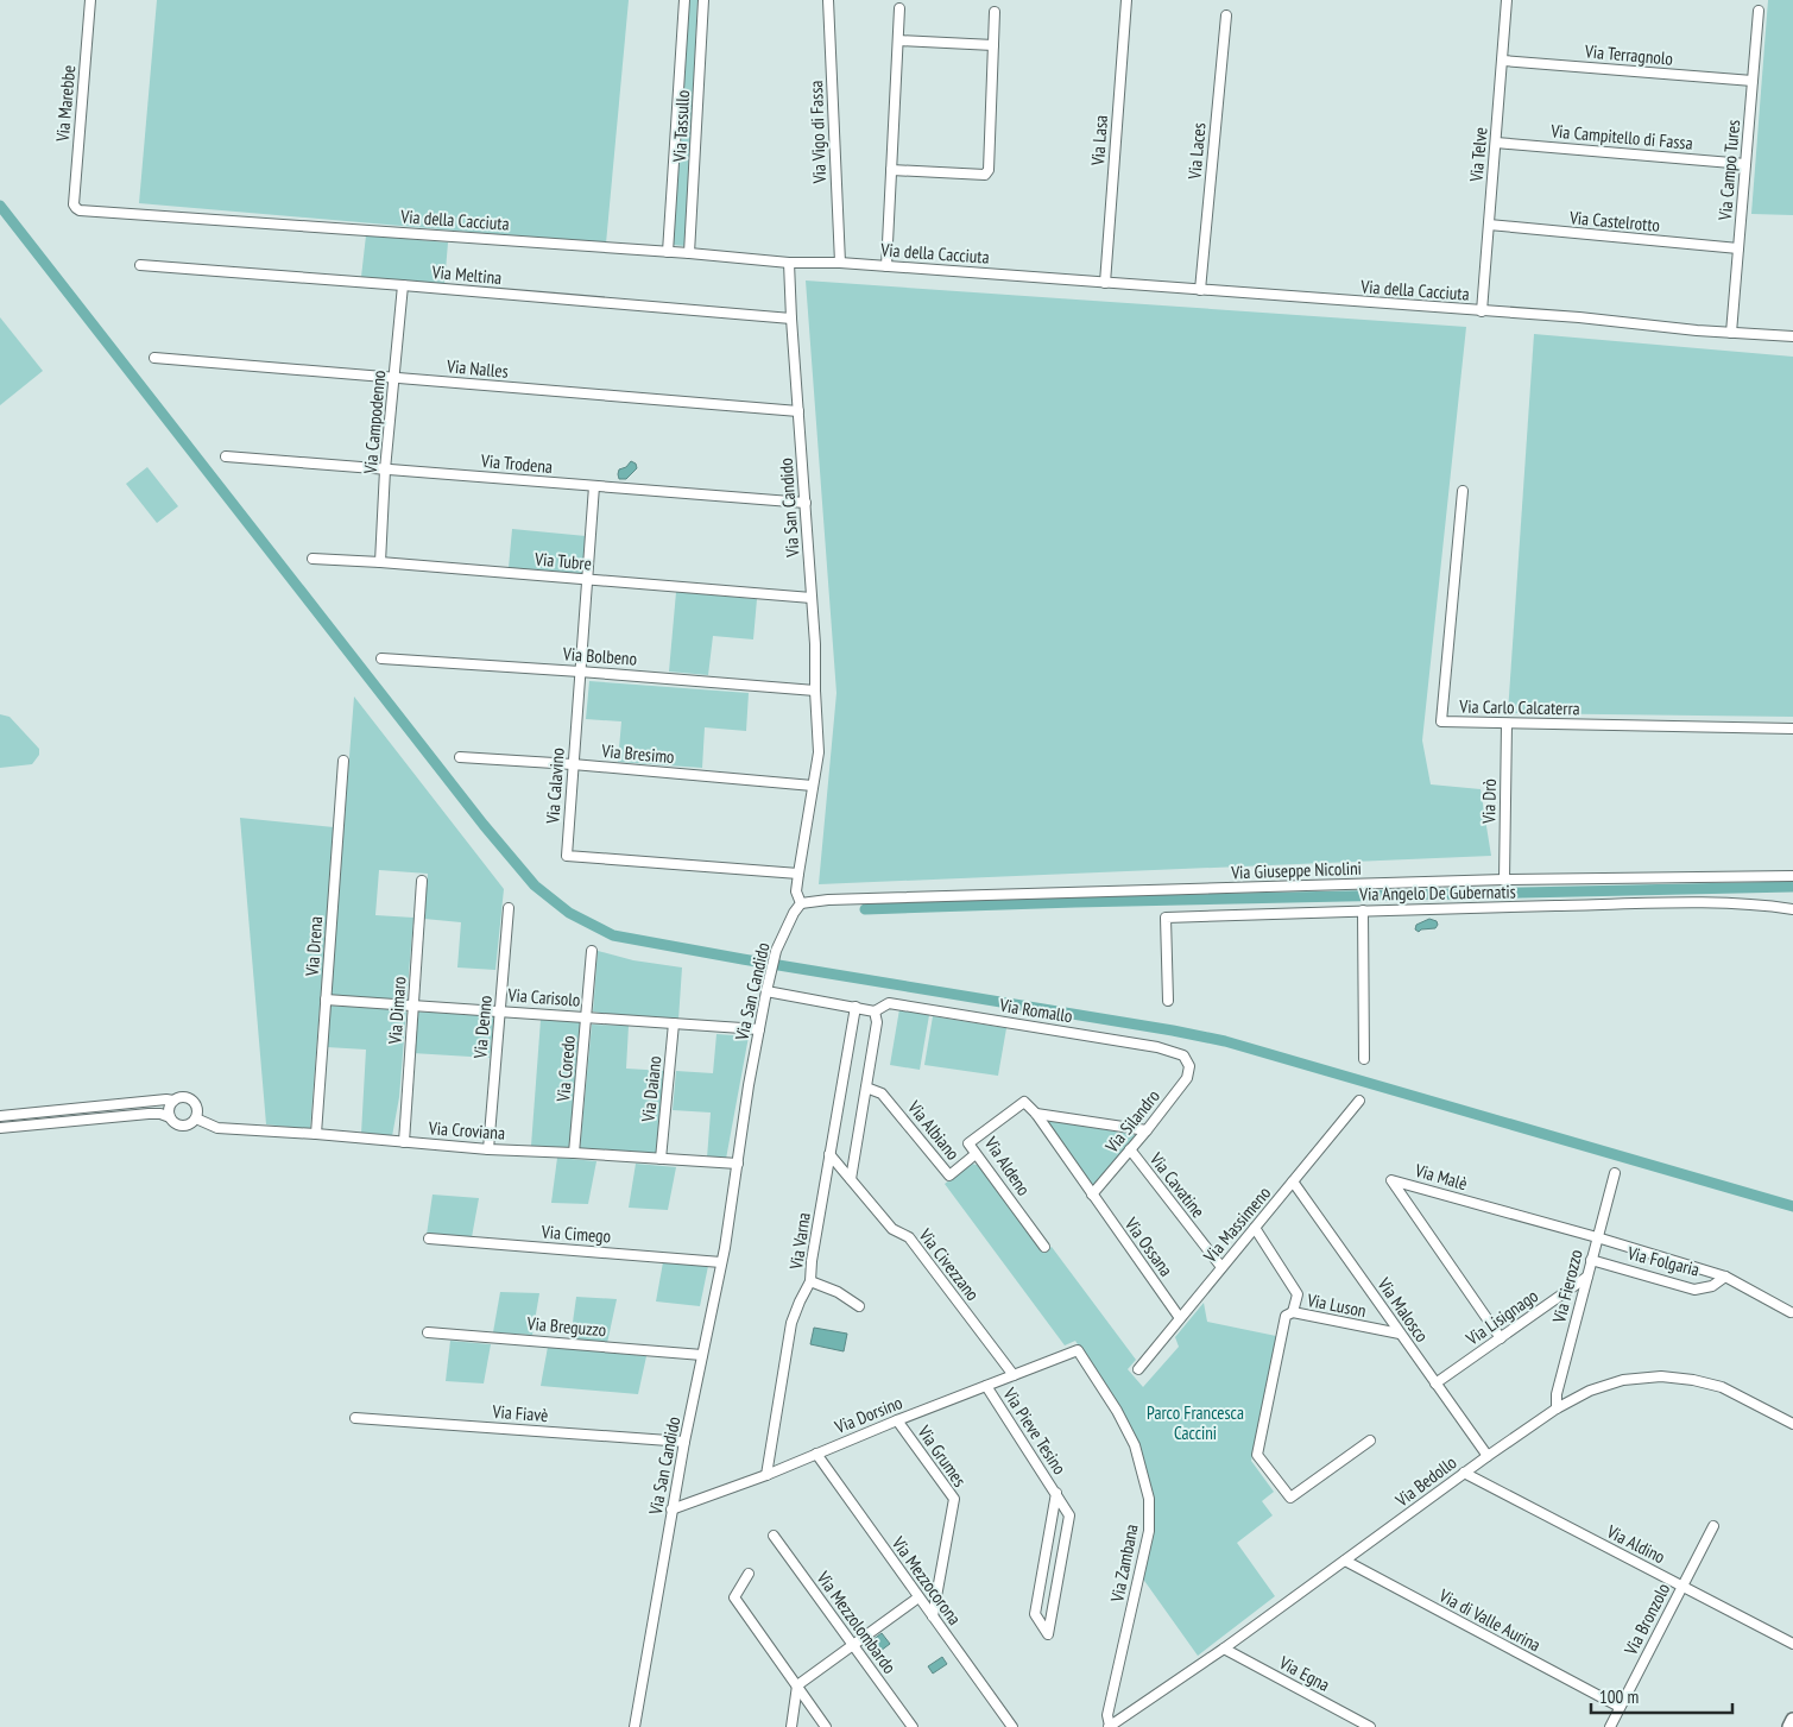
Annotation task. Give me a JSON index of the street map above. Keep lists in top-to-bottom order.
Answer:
{
  "streets": {
    "street": [
      "Via Terragnolo",
      "Via Marebbe",
      "Via Tassullo",
      "Via Vigo di Fassa",
      "Via Campitello di Fassa",
      "Via Lasa",
      "Via Laces",
      "Via Telve",
      "Via Campo Tures",
      "Via della Cacciuta",
      "Via Castelrotto",
      "Via Meltina",
      "Via Nalles",
      "Via Campodenno",
      "Via Trodena",
      "Via San Candido",
      "Via Tubre",
      "Via Bolbeno",
      "Via Carlo Calcaterra",
      "Via Bresimo",
      "Via Calavino",
      "Via Drò",
      "Via Giuseppe Nicolini",
      "Via Angelo De Gubernatis",
      "Via Drena",
      "Via Carisolo",
      "Via Dimaro",
      "Via Romallo",
      "Via Denno",
      "Via Coredo",
      "Via Daiano",
      "Via Silandro",
      "Via Croviana",
      "Via Albiano",
      "Via Aldeno",
      "Via Malè",
      "Via Cavatine",
      "Via Massimeno",
      "Via Cimego",
      "Via Varna",
      "Via Ossana",
      "Via Folgaria",
      "Via Civezzano",
      "Via Fierozzo",
      "Via Luson",
      "Via Malosco",
      "Via Lisignago",
      "Via Breguzzo",
      "Via Fiavè",
      "Via Dorsino",
      "Via Pieve Tesino",
      "Via Grumes",
      "Via Bedollo",
      "Via Aldino",
      "Via Zambana",
      "Via Mezzocorona",
      "Via Bronzolo",
      "Via di Valle Aurina",
      "Via Mezzolombardo",
      "Via Egna"
    ]
  },
  "crossings": [
    ["Via Terragnolo", "Via Telve"],
    ["Via Terragnolo", "Via Campo Tures"],
    ["Via Marebbe", "Via della Cacciuta"],
    ["Via Tassullo", "Via della Cacciuta"],
    ["Via Vigo di Fassa", "Via della Cacciuta"],
    ["Via Campitello di Fassa", "Via Telve"],
    ["Via Campitello di Fassa", "Via Campo Tures"],
    ["Via Lasa", "Via della Cacciuta"],
    ["Via Laces", "Via della Cacciuta"],
    ["Via Telve", "Via della Cacciuta"],
    ["Via Telve", "Via Castelrotto"],
    ["Via Campo Tures", "Via della Cacciuta"],
    ["Via Campo Tures", "Via Castelrotto"],
    ["Via della Cacciuta", "Via San Candido"],
    ["Via Meltina", "Via Campodenno"],
    ["Via Meltina", "Via San Candido"],
    ["Via Nalles", "Via Campodenno"],
    ["Via Nalles", "Via San Candido"],
    ["Via Campodenno", "Via Trodena"],
    ["Via Campodenno", "Via Tubre"],
    ["Via Trodena", "Via San Candido"],
    ["Via Trodena", "Via Calavino"],
    ["Via San Candido", "Via Tubre"],
    ["Via San Candido", "Via Bolbeno"],
    ["Via San Candido", "Via Bresimo"],
    ["Via San Candido", "Via Calavino"],
    ["Via San Candido", "Via Giuseppe Nicolini"],
    ["Via San Candido", "Via Carisolo"],
    ["Via San Candido", "Via Croviana"],
    ["Via San Candido", "Via Cimego"],
    ["Via San Candido", "Via Breguzzo"],
    ["Via San Candido", "Via Fiavè"],
    ["Via San Candido", "Via Dorsino"],
    ["Via Tubre", "Via Calavino"],
    ["Via Bolbeno", "Via Calavino"],
    ["Via Carlo Calcaterra", "Via Drò"],
    ["Via Bresimo", "Via Calavino"],
    ["Via Drò", "Via Giuseppe Nicolini"],
    ["Via Drena", "Via Carisolo"],
    ["Via Drena", "Via Croviana"],
    ["Via Carisolo", "Via Dimaro"],
    ["Via Carisolo", "Via Denno"],
    ["Via Carisolo", "Via Coredo"],
    ["Via Carisolo", "Via Daiano"],
    ["Via Dimaro", "Via Croviana"],
    ["Via Romallo", "Via Silandro"],
    ["Via Denno", "Via Croviana"],
    ["Via Coredo", "Via Croviana"],
    ["Via Daiano", "Via Croviana"],
    ["Via Silandro", "Via Cavatine"],
    ["Via Silandro", "Via Ossana"],
    ["Via Albiano", "Via Aldeno"],
    ["Via Aldeno", "Via Ossana"],
    ["Via Malè", "Via Folgaria"],
    ["Via Malè", "Via Fierozzo"],
    ["Via Malè", "Via Lisignago"],
    ["Via Cavatine", "Via Massimeno"],
    ["Via Massimeno", "Via Ossana"],
    ["Via Massimeno", "Via Luson"],
    ["Via Massimeno", "Via Malosco"],
    ["Via Varna", "Via Civezzano"],
    ["Via Varna", "Via Dorsino"],
    ["Via Folgaria", "Via Fierozzo"],
    ["Via Civezzano", "Via Dorsino"],
    ["Via Fierozzo", "Via Lisignago"],
    ["Via Fierozzo", "Via Bedollo"],
    ["Via Luson", "Via Malosco"],
    ["Via Malosco", "Via Lisignago"],
    ["Via Malosco", "Via Bedollo"],
    ["Via Dorsino", "Via Pieve Tesino"],
    ["Via Dorsino", "Via Grumes"],
    ["Via Dorsino", "Via Zambana"],
    ["Via Dorsino", "Via Mezzocorona"],
    ["Via Grumes", "Via Mezzocorona"],
    ["Via Bedollo", "Via Aldino"],
    ["Via Bedollo", "Via Zambana"],
    ["Via Bedollo", "Via di Valle Aurina"],
    ["Via Bedollo", "Via Egna"],
    ["Via Aldino", "Via Bronzolo"],
    ["Via Bronzolo", "Via di Valle Aurina"]
  ],
  "parks": ["Parco Francesca Caccini"],
  "scale_bar": "100 m"
}
